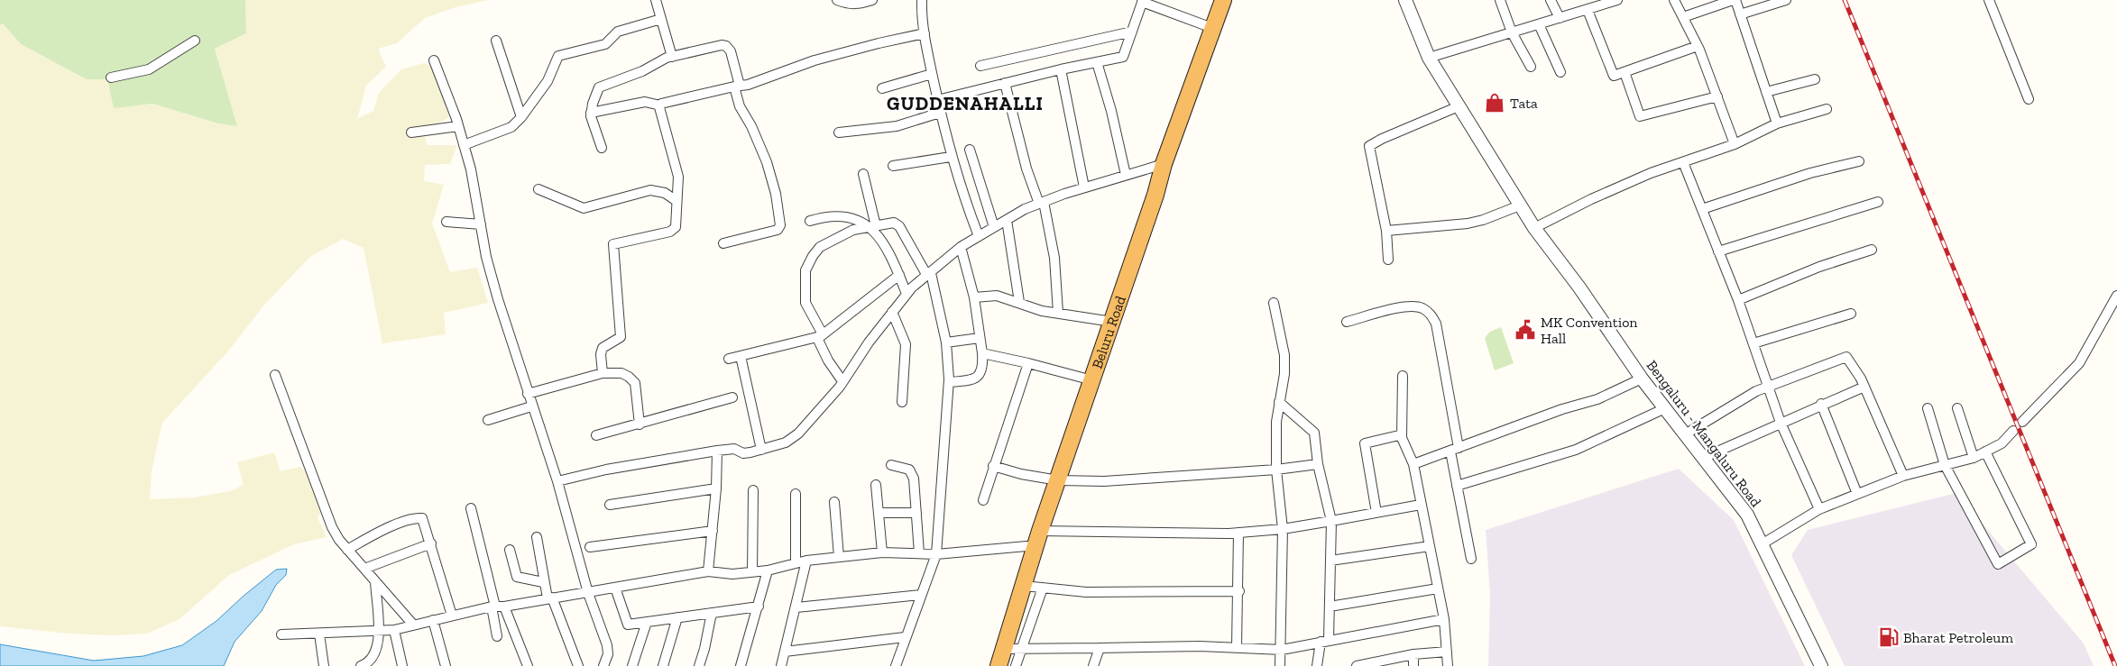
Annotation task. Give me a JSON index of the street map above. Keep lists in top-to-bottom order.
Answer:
{
  "streets": {
    "highway": ["Beluru Road"],
    "street": ["Bengaluru - Mangaluru Road"]
  },
  "districts": ["GUDDENAHALLI"],
  "places": {
    "shop": ["Tata"],
    "public building": ["MK Convention Hall"],
    "fuel station": ["Bharat Petroleum"]
  }
}
